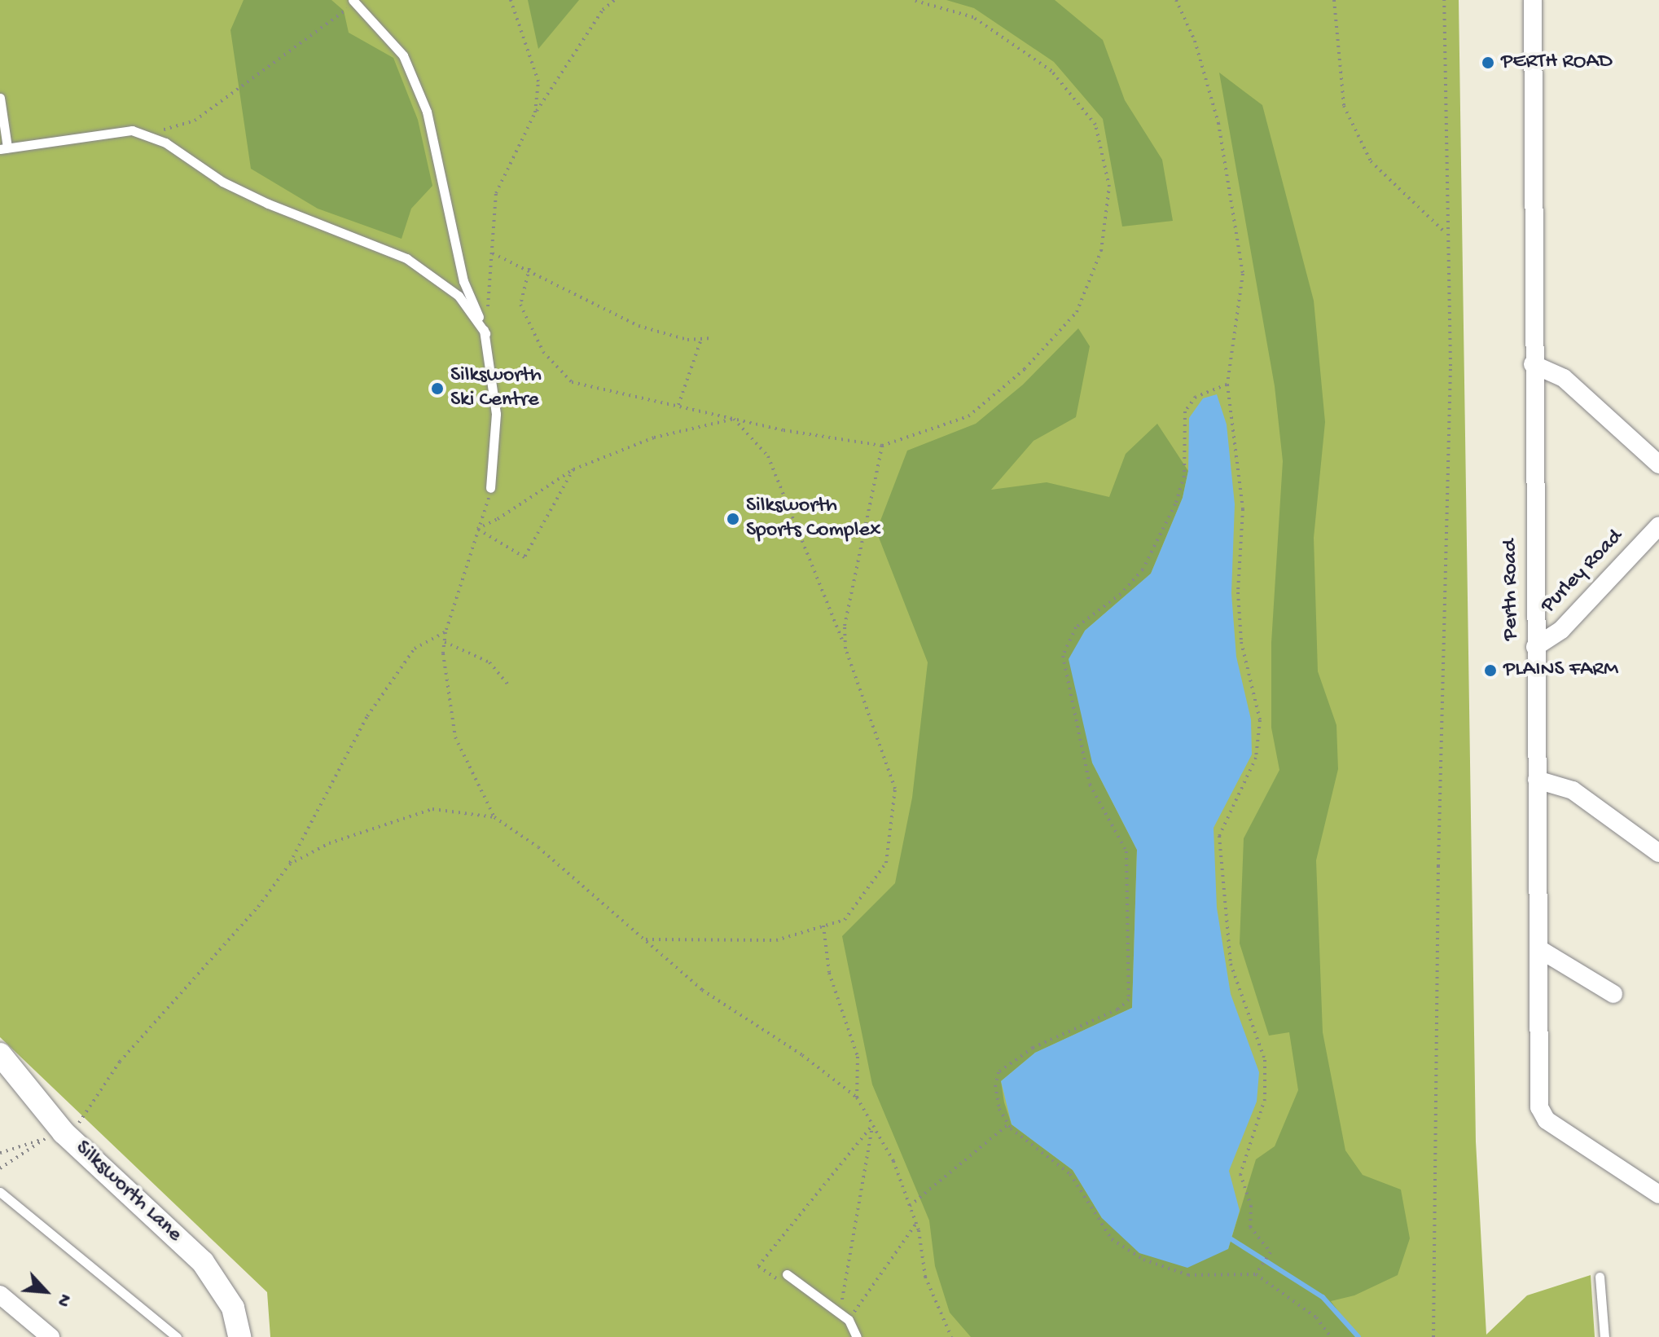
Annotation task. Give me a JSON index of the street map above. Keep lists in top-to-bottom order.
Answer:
{
  "streets": {
    "street": ["Purley Road", "Perth Road", "Silksworth Lane"]
  },
  "crossings": [
    ["Purley Road", "Perth Road"]
  ],
  "places": [
    "PERTH ROAD",
    "Silksworth Ski Centre",
    "Silksworth Sports Complex",
    "PLAINS FARM"
  ],
  "north": "bottom right"
}
